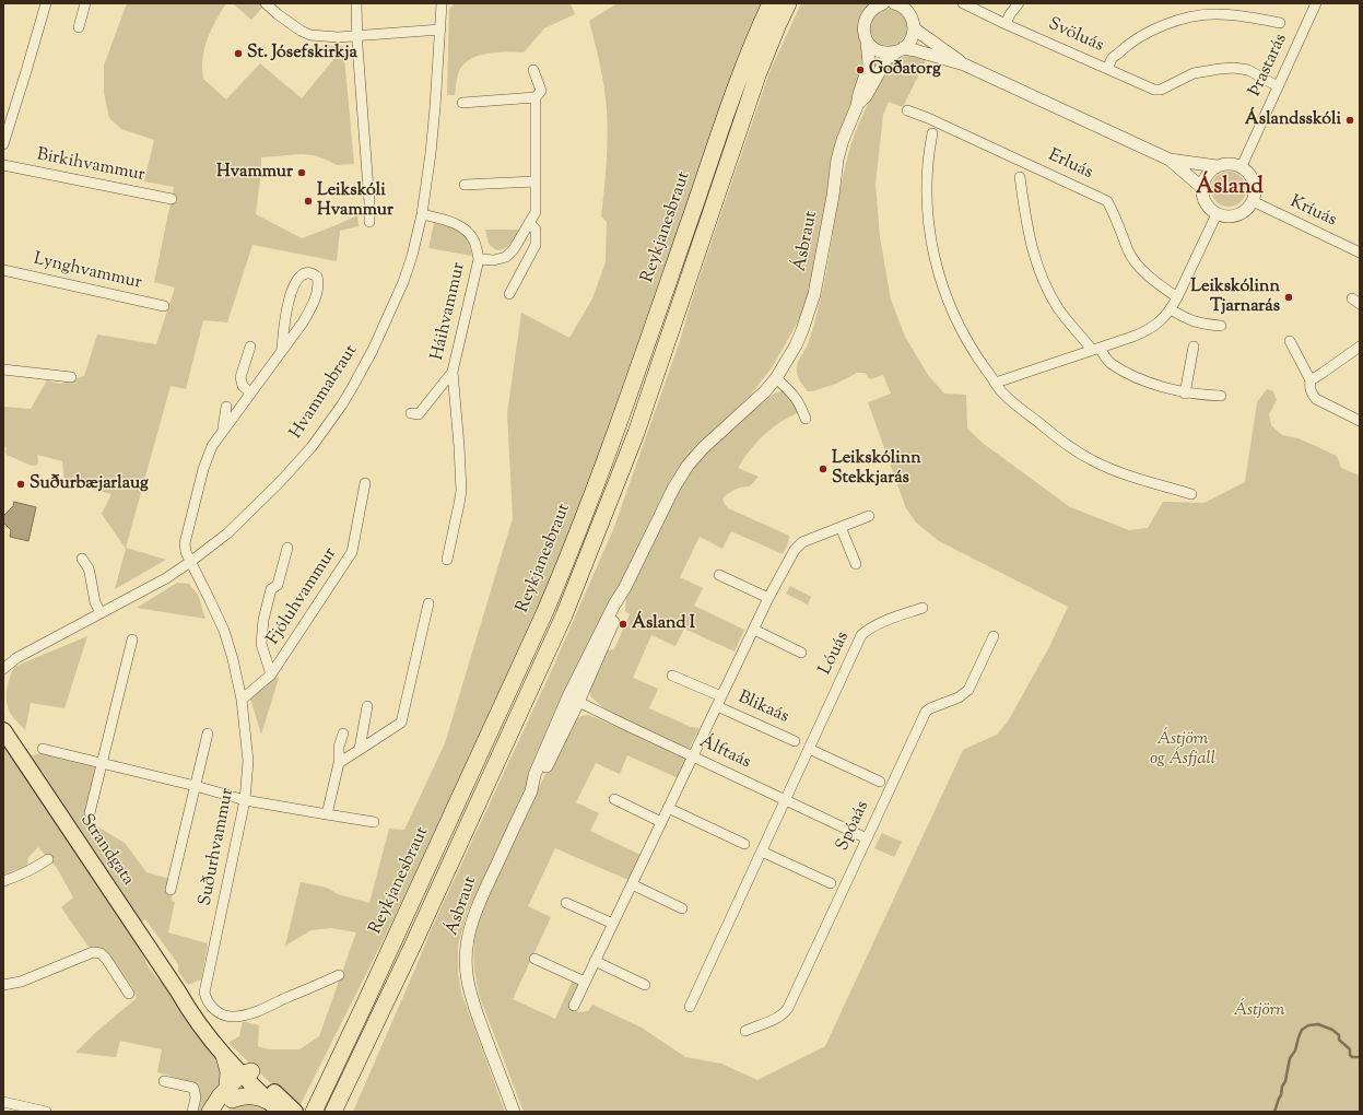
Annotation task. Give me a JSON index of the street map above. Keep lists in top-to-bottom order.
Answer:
{
  "streets": {
    "highway": ["Reykjanesbraut"],
    "main road": ["Strandgata"],
    "street": [
      "Svöluás",
      "Þrastarás",
      "Erluás",
      "Birkihvammur",
      "Kríuás",
      "Ásbraut",
      "Lynghvammur",
      "Háihvammur",
      "Hvammabraut",
      "Fjóluhvammur",
      "Lóuás",
      "Blikaás",
      "Álftaás",
      "Spóaás",
      "Suðurhvammur"
    ]
  },
  "crossings": [
    ["Svöluás", "Þrastarás"],
    ["Þrastarás", "Kríuás"],
    ["Ásbraut", "Álftaás"],
    ["Háihvammur", "Hvammabraut"],
    ["Hvammabraut", "Suðurhvammur"],
    ["Fjóluhvammur", "Suðurhvammur"],
    ["Lóuás", "Álftaás"],
    ["Blikaás", "Álftaás"],
    ["Álftaás", "Spóaás"]
  ],
  "districts": ["Ásland"],
  "parks": ["Ástjörn og Ásfjall", "Ástjörn"],
  "places": [
    "St. Jósefskirkja",
    "Goðatorg",
    "Áslandsskóli",
    "Hvammur",
    "Leikskóli Hvammur",
    "Leikskólinn Tjarnarás",
    "Leikskólinn Stekkjarás",
    "Suðurbæjarlaug",
    "Ásland I"
  ]
}
